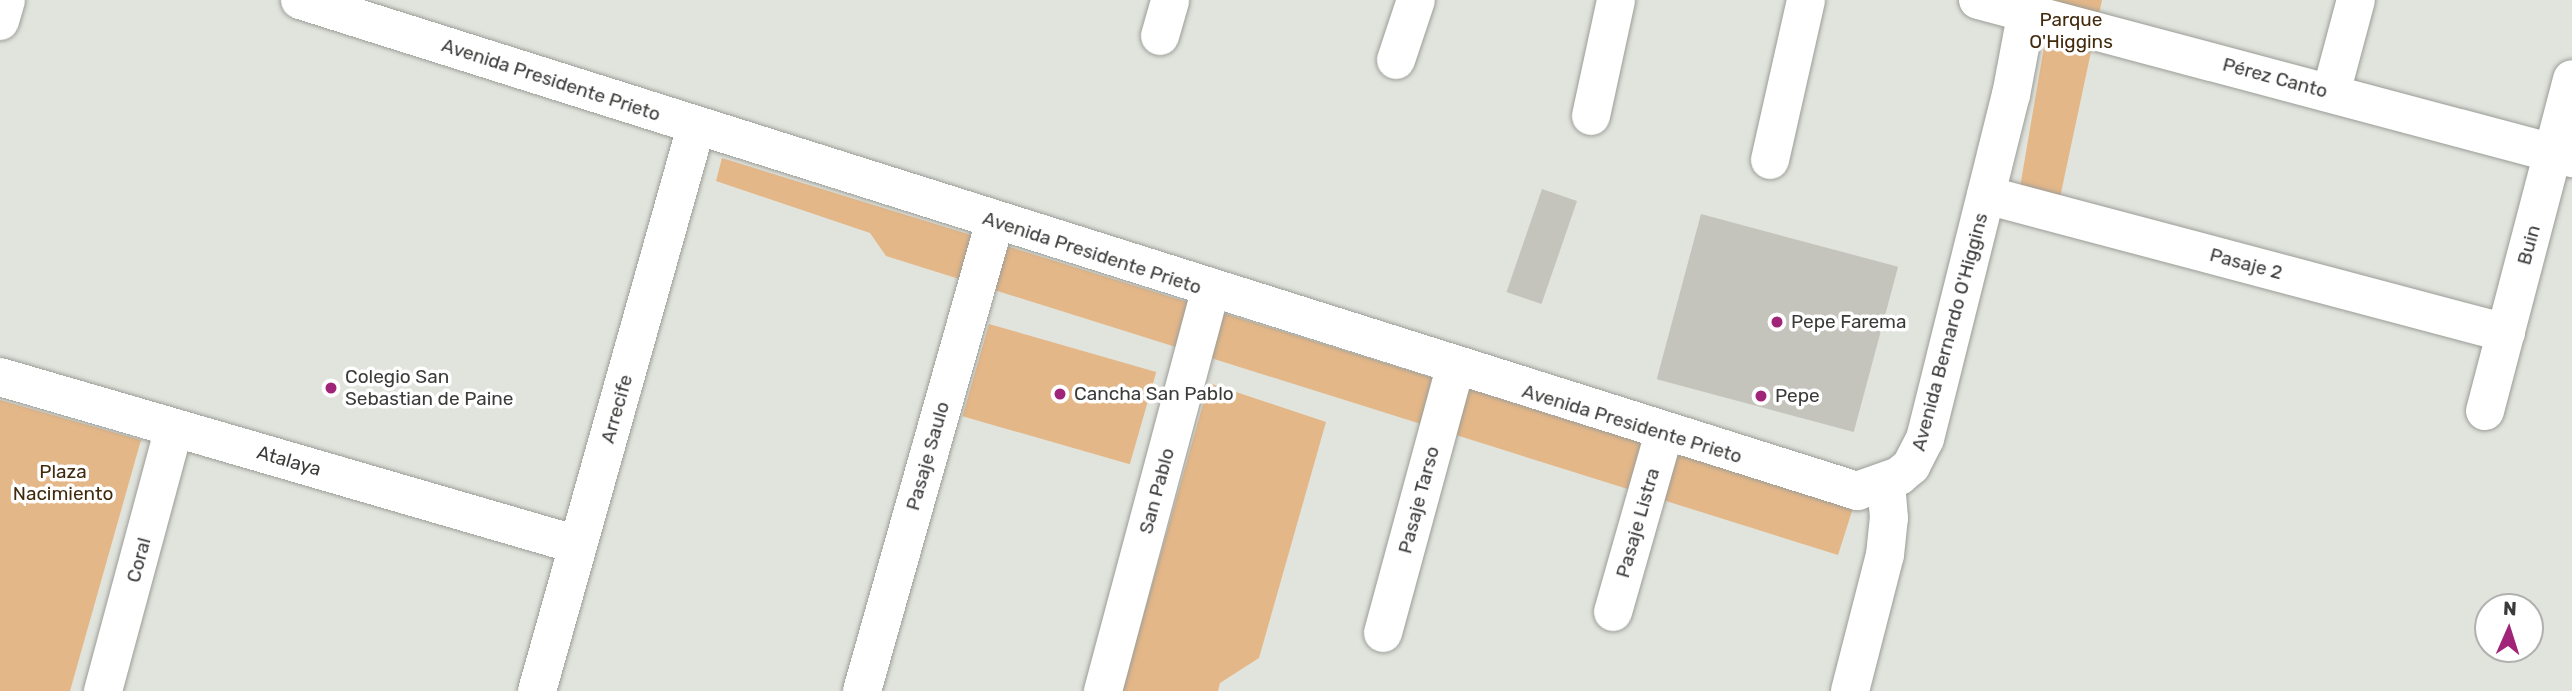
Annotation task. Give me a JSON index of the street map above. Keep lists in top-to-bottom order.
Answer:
{
  "streets": {
    "street": [
      "Pérez Canto",
      "Avenida Presidente Prieto",
      "Buin",
      "Pasaje 2",
      "Avenida Bernardo O'Higgins",
      "Arrecife",
      "Pasaje Saulo",
      "Atalaya",
      "San Pablo",
      "Pasaje Tarso",
      "Pasaje Listra",
      "Coral"
    ]
  },
  "crossings": [
    ["Pérez Canto", "Buin"],
    ["Pérez Canto", "Avenida Bernardo O'Higgins"],
    ["Avenida Presidente Prieto", "Avenida Bernardo O'Higgins"],
    ["Avenida Presidente Prieto", "Arrecife"],
    ["Avenida Presidente Prieto", "Pasaje Saulo"],
    ["Avenida Presidente Prieto", "San Pablo"],
    ["Avenida Presidente Prieto", "Pasaje Tarso"],
    ["Avenida Presidente Prieto", "Pasaje Listra"],
    ["Buin", "Pasaje 2"],
    ["Pasaje 2", "Avenida Bernardo O'Higgins"],
    ["Arrecife", "Atalaya"],
    ["Atalaya", "Coral"]
  ],
  "parks": ["Parque O'Higgins", "Plaza Nacimiento"],
  "places": [
    "Pepe Farema",
    "Colegio San Sebastian de Paine",
    "Cancha San Pablo",
    "Pepe"
  ],
  "north": "top"
}
